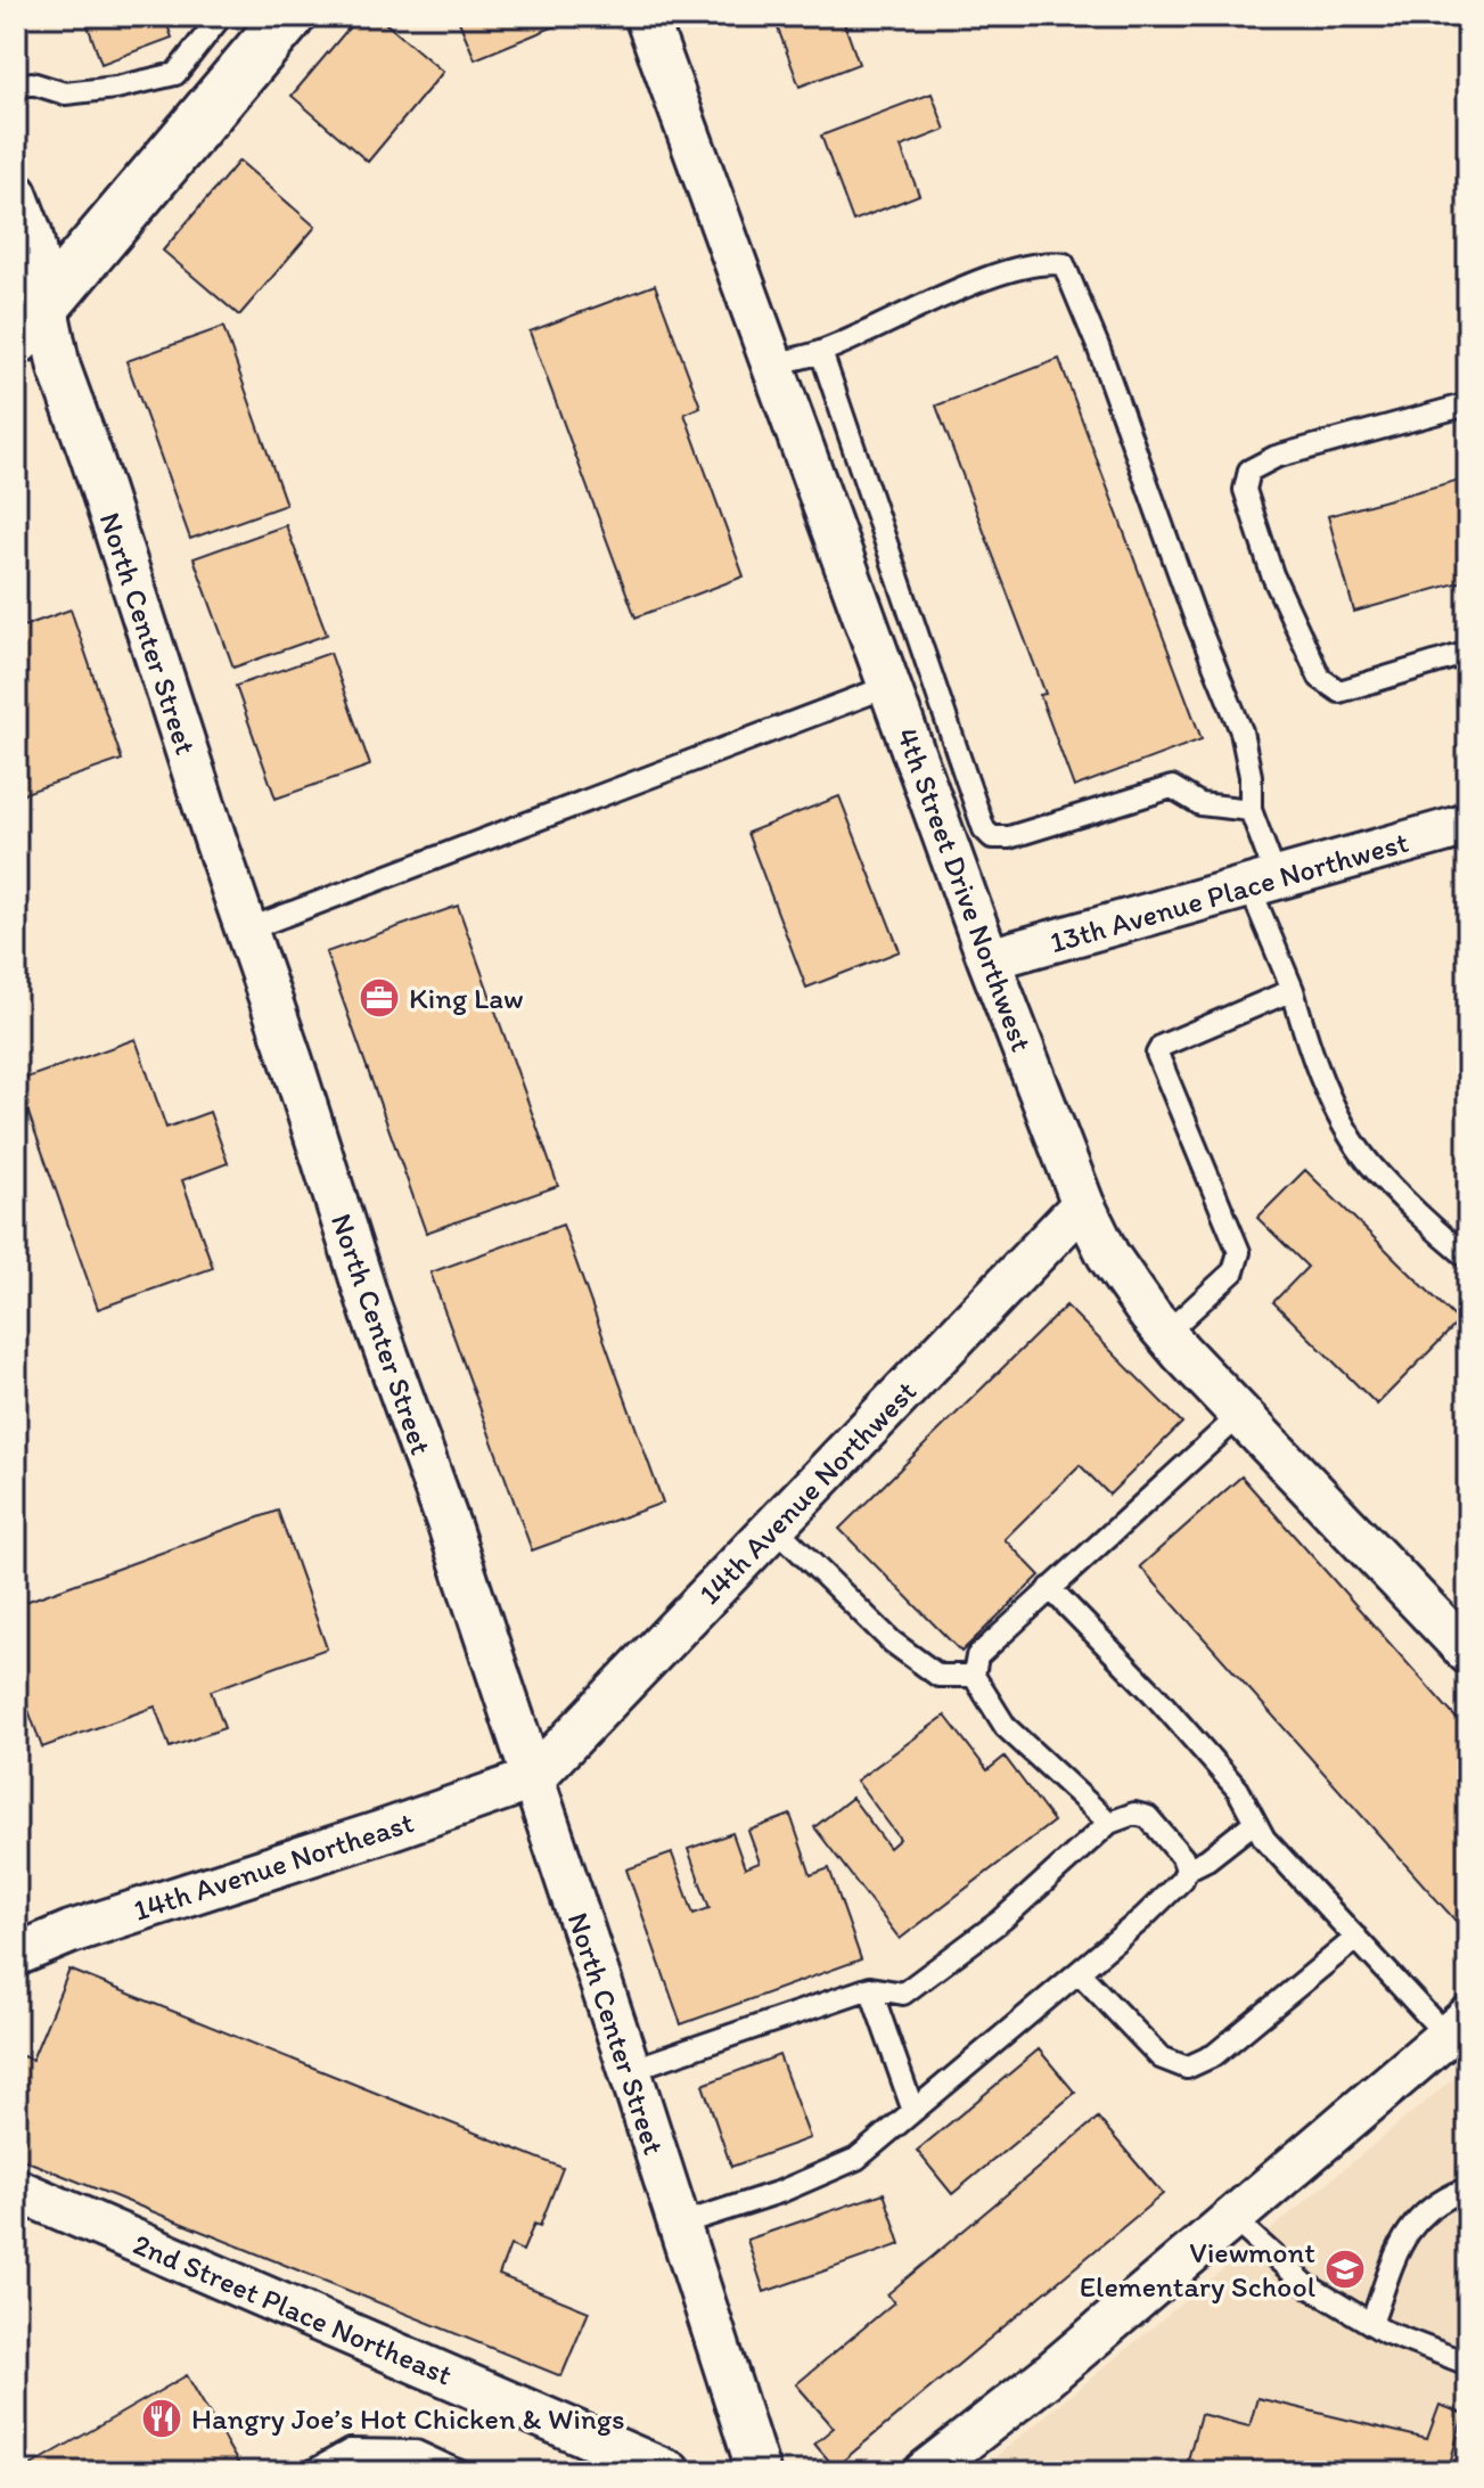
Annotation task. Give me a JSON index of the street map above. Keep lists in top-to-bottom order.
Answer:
{
  "streets": {
    "street": [
      "North Center Street",
      "4th Street Drive Northwest",
      "13th Avenue Place Northwest",
      "14th Avenue Northwest",
      "14th Avenue Northeast",
      "2nd Street Place Northeast"
    ]
  },
  "crossings": [
    ["North Center Street", "14th Avenue Northwest"],
    ["North Center Street", "14th Avenue Northeast"],
    ["4th Street Drive Northwest", "13th Avenue Place Northwest"],
    ["4th Street Drive Northwest", "14th Avenue Northwest"],
    ["14th Avenue Northwest", "14th Avenue Northeast"]
  ],
  "places": {
    "office": ["King Law"],
    "school or university": ["Viewmont Elementary School"],
    "restaurant": ["Hangry Joe’s Hot Chicken & Wings"]
  }
}
